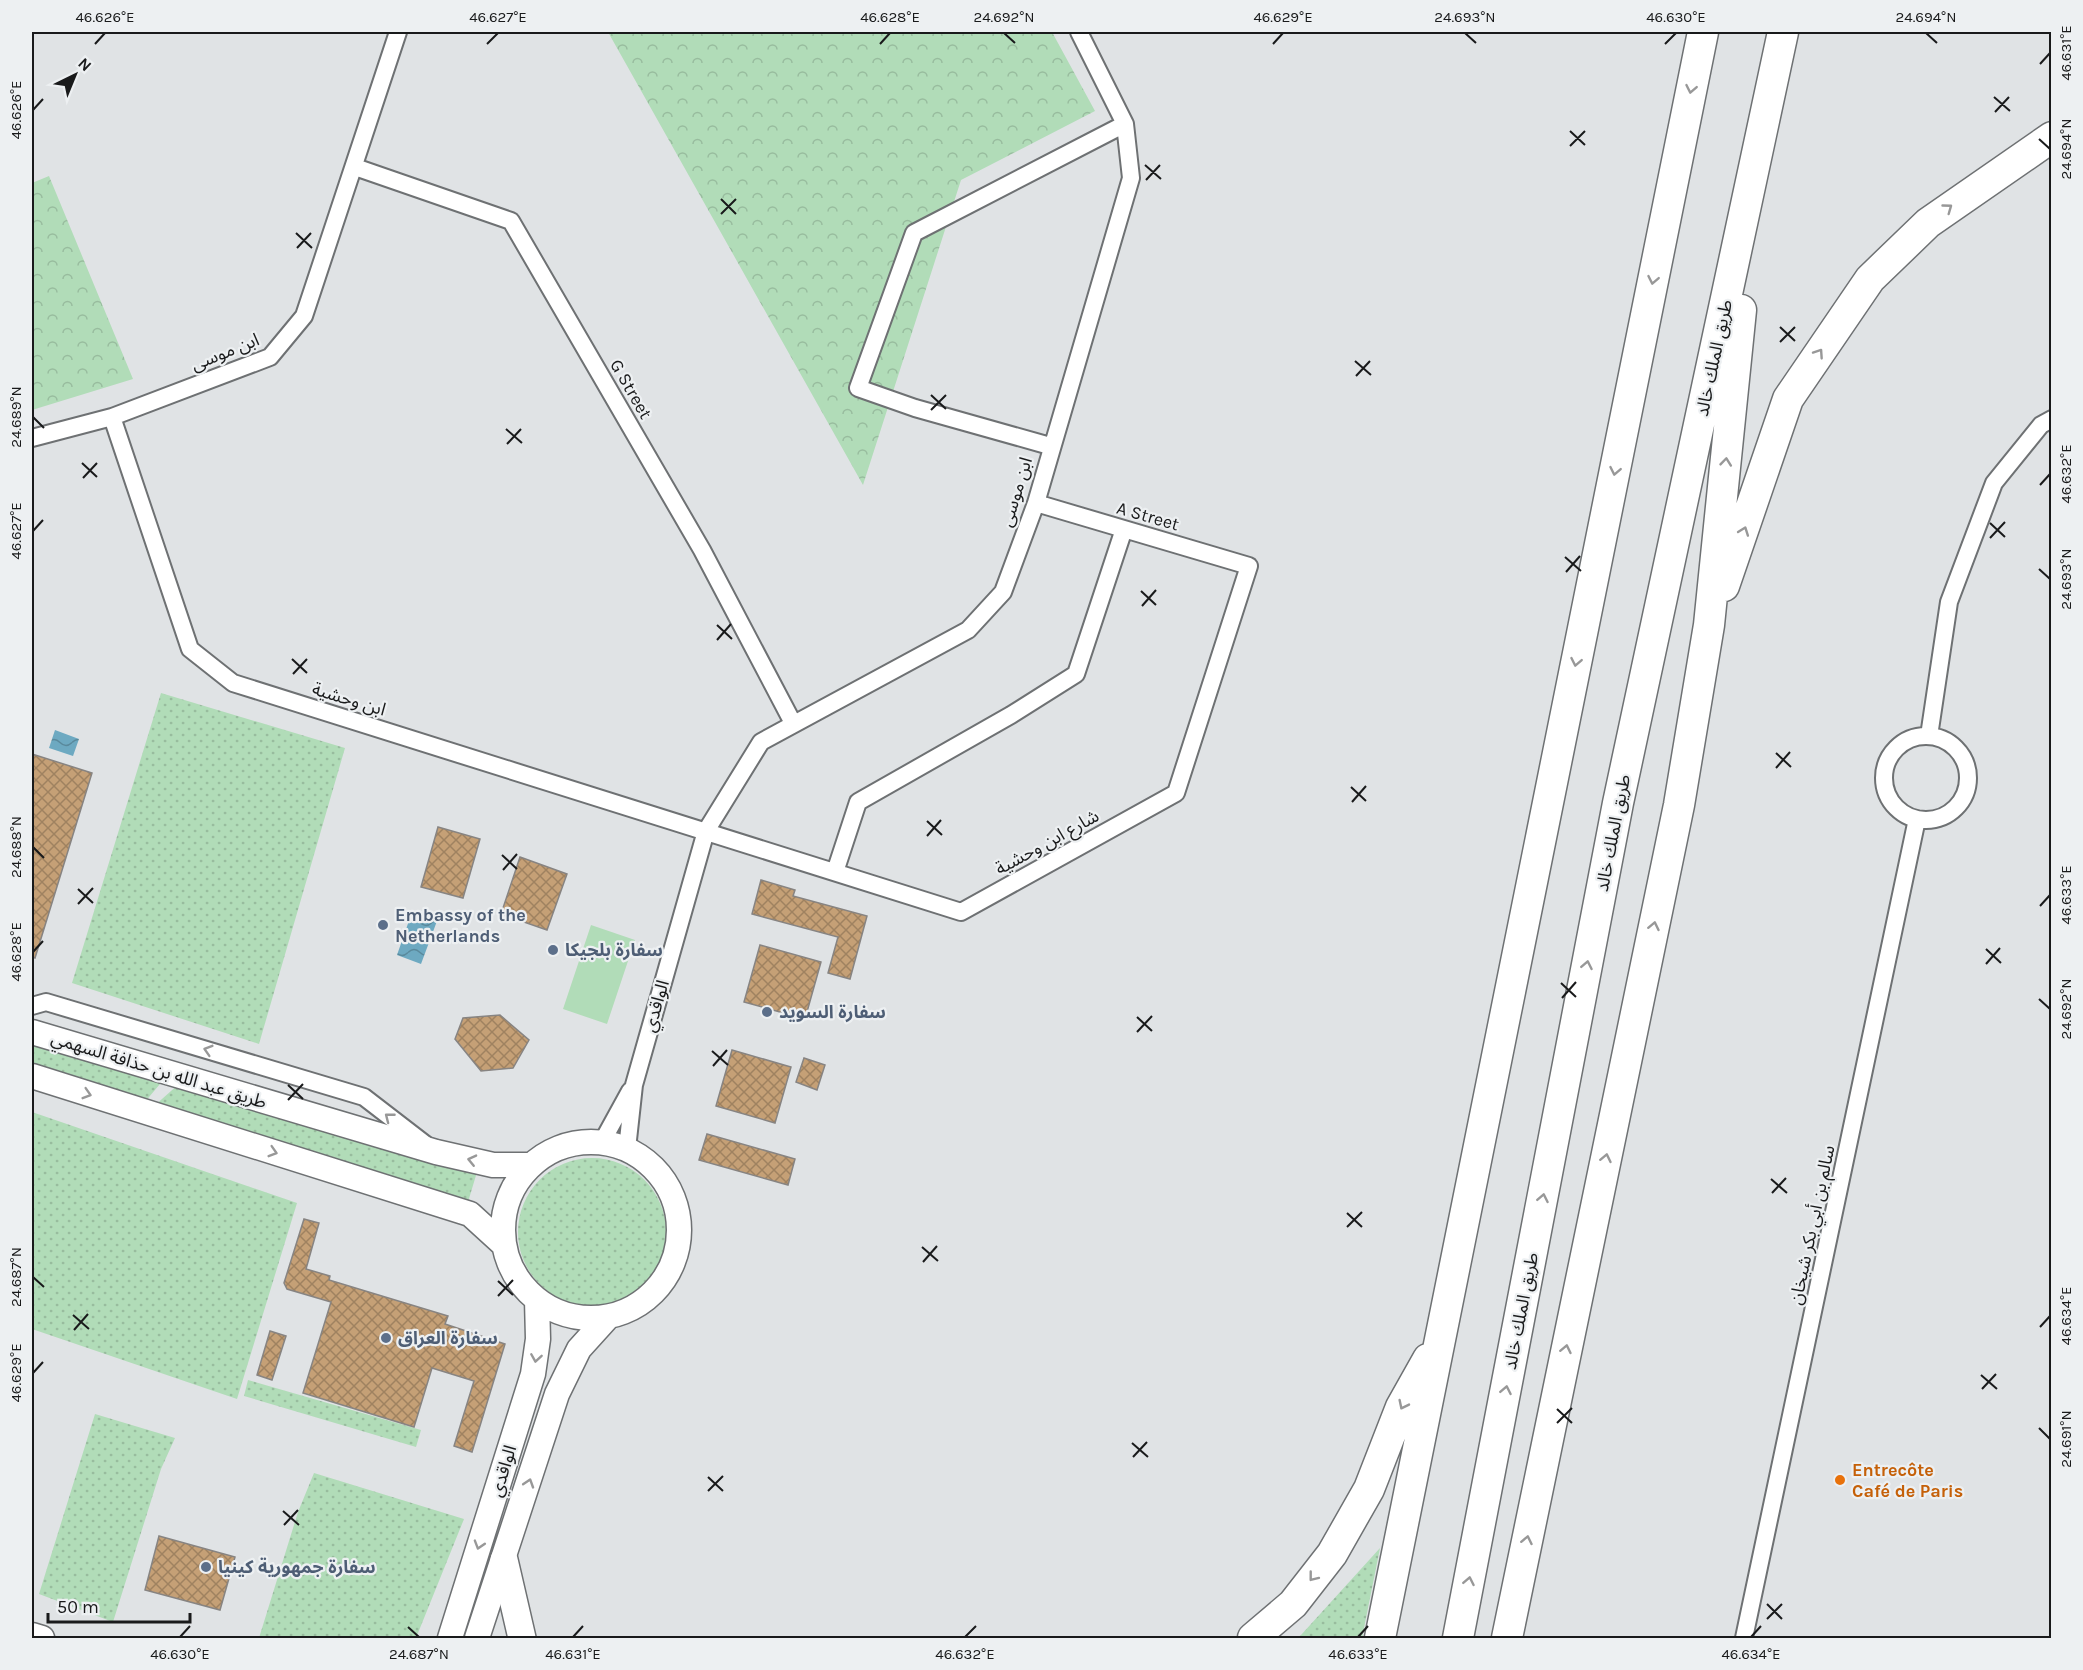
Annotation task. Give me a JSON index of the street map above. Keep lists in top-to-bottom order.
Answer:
{
  "streets": {
    "highway": ["طريق الملك خالد"],
    "street": [
      "ابن موسى",
      "G Street",
      "A Street",
      "ابن وحشية",
      "شارع ابن وحشية",
      "الواقدي",
      "طريق عبد الله بن حذافة السهمي",
      "سالم بن أبي بكر شيخان"
    ]
  },
  "crossings": [
    ["ابن موسى", "G Street"],
    ["ابن موسى", "A Street"],
    ["ابن موسى", "ابن وحشية"],
    ["ابن موسى", "شارع ابن وحشية"],
    ["ابن موسى", "الواقدي"],
    ["A Street", "شارع ابن وحشية"],
    ["ابن وحشية", "شارع ابن وحشية"],
    ["ابن وحشية", "الواقدي"],
    ["شارع ابن وحشية", "الواقدي"],
    ["الواقدي", "طريق عبد الله بن حذافة السهمي"]
  ],
  "places": [
    "Embassy of the Netherlands",
    "سفارة بلجيكا",
    "سفارة السويد",
    "سفارة العراق",
    "Entrecôte Café de Paris",
    "سفارة جمهورية كينيا"
  ],
  "scale_bar": "50 m",
  "north": "top right",
  "coordinates": [
    "46.626°E",
    "46.627°E",
    "46.628°E",
    "24.692°N",
    "46.629°E",
    "24.693°N",
    "46.630°E",
    "24.694°N",
    "46.631°E",
    "24.689°N",
    "46.632°E",
    "24.688°N",
    "46.633°E",
    "24.687°N",
    "46.634°E",
    "24.691°N"
  ]
}
